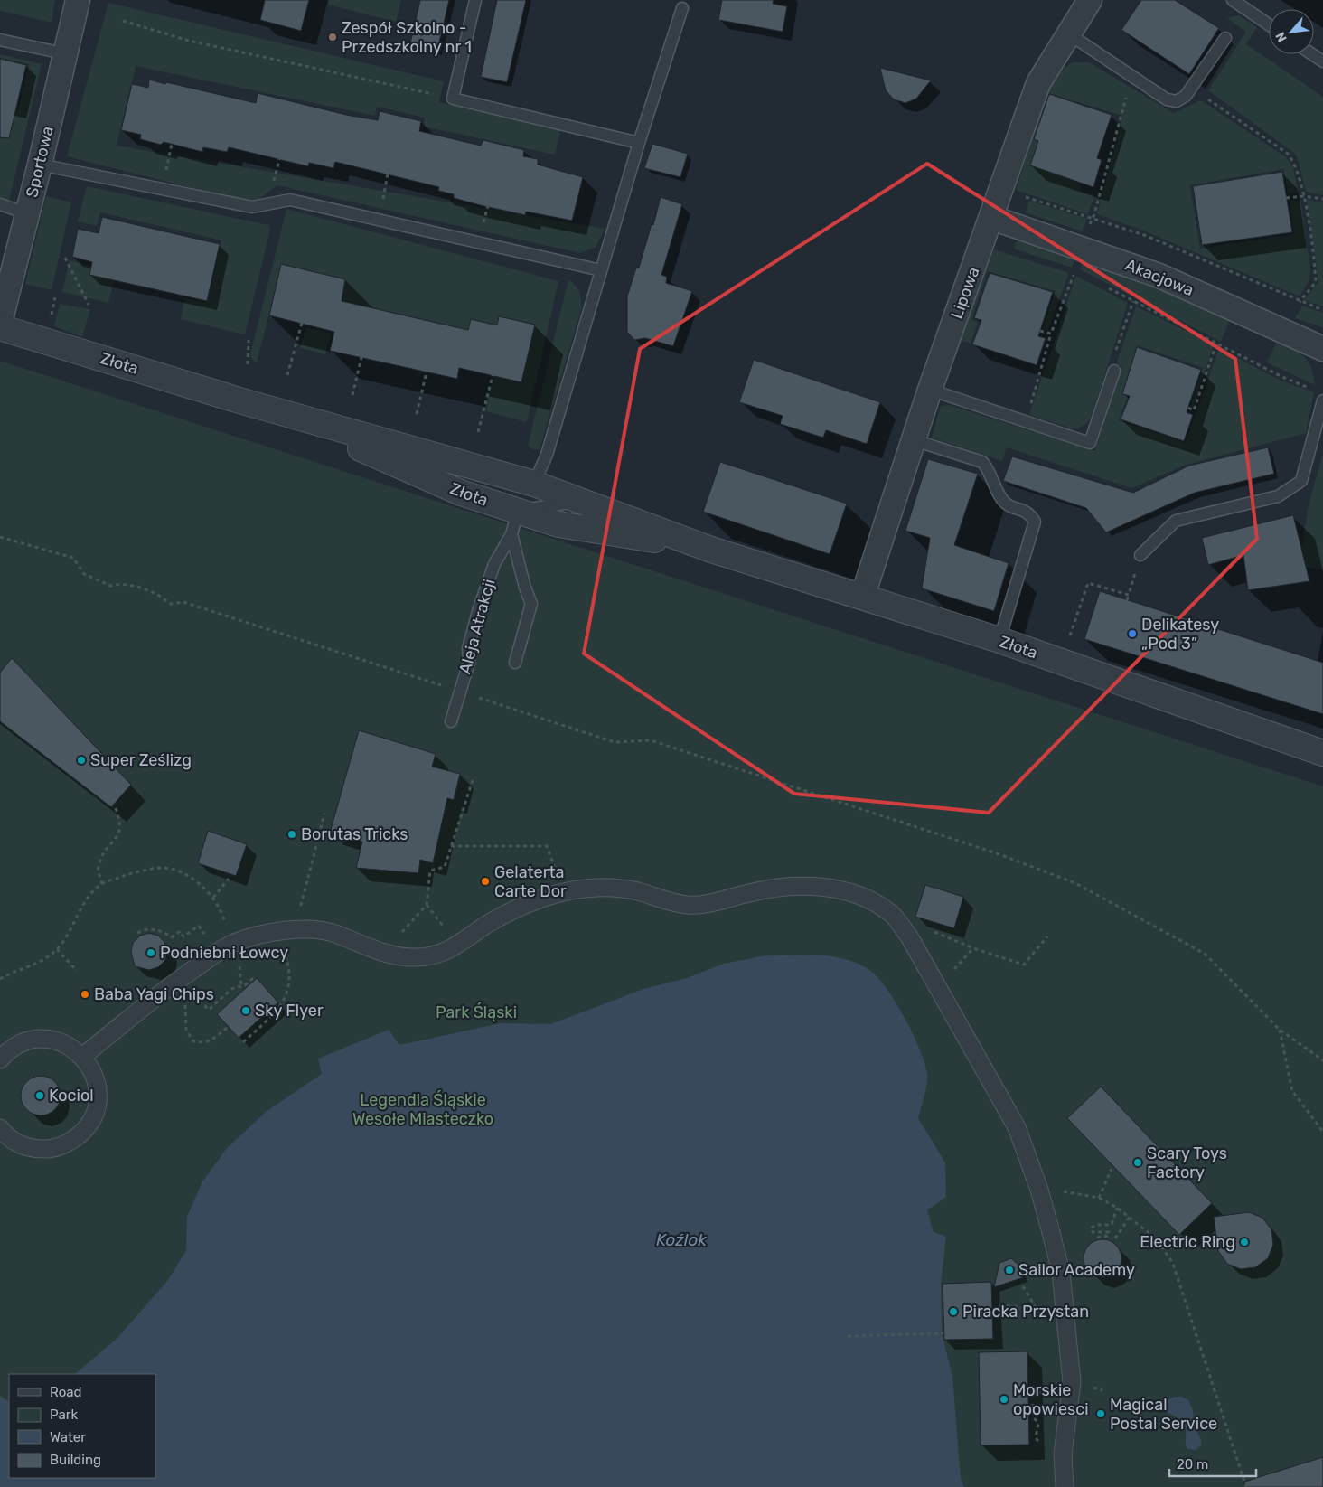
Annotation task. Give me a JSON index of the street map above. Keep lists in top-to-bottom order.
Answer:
{
  "streets": {
    "street": [
      "Sportowa",
      "Akacjowa",
      "Lipowa",
      "Złota"
    ],
    "lane": ["Aleja Atrakcji"]
  },
  "crossings": [
    ["Akacjowa", "Lipowa"],
    ["Lipowa", "Złota"]
  ],
  "water": ["Koźlok"],
  "parks": ["Park Śląski", "Legendia Śląskie Wesołe Miasteczko"],
  "places": [
    "Zespół Szkolno - Przedszkolny nr 1",
    "Delikatesy „Pod 3”",
    "Super Ześlizg",
    "Borutas Tricks",
    "Gelaterta Carte Dor",
    "Podniebni Łowcy",
    "Baba Yagi Chips",
    "Sky Flyer",
    "Kociol",
    "Scary Toys Factory",
    "Electric Ring",
    "Sailor Academy",
    "Piracka Przystan",
    "Morskie opowiesci",
    "Magical Postal Service"
  ],
  "legend": [
    "Road",
    "Park",
    "Water",
    "Building"
  ],
  "scale_bar": "20 m",
  "north": "bottom left"
}
